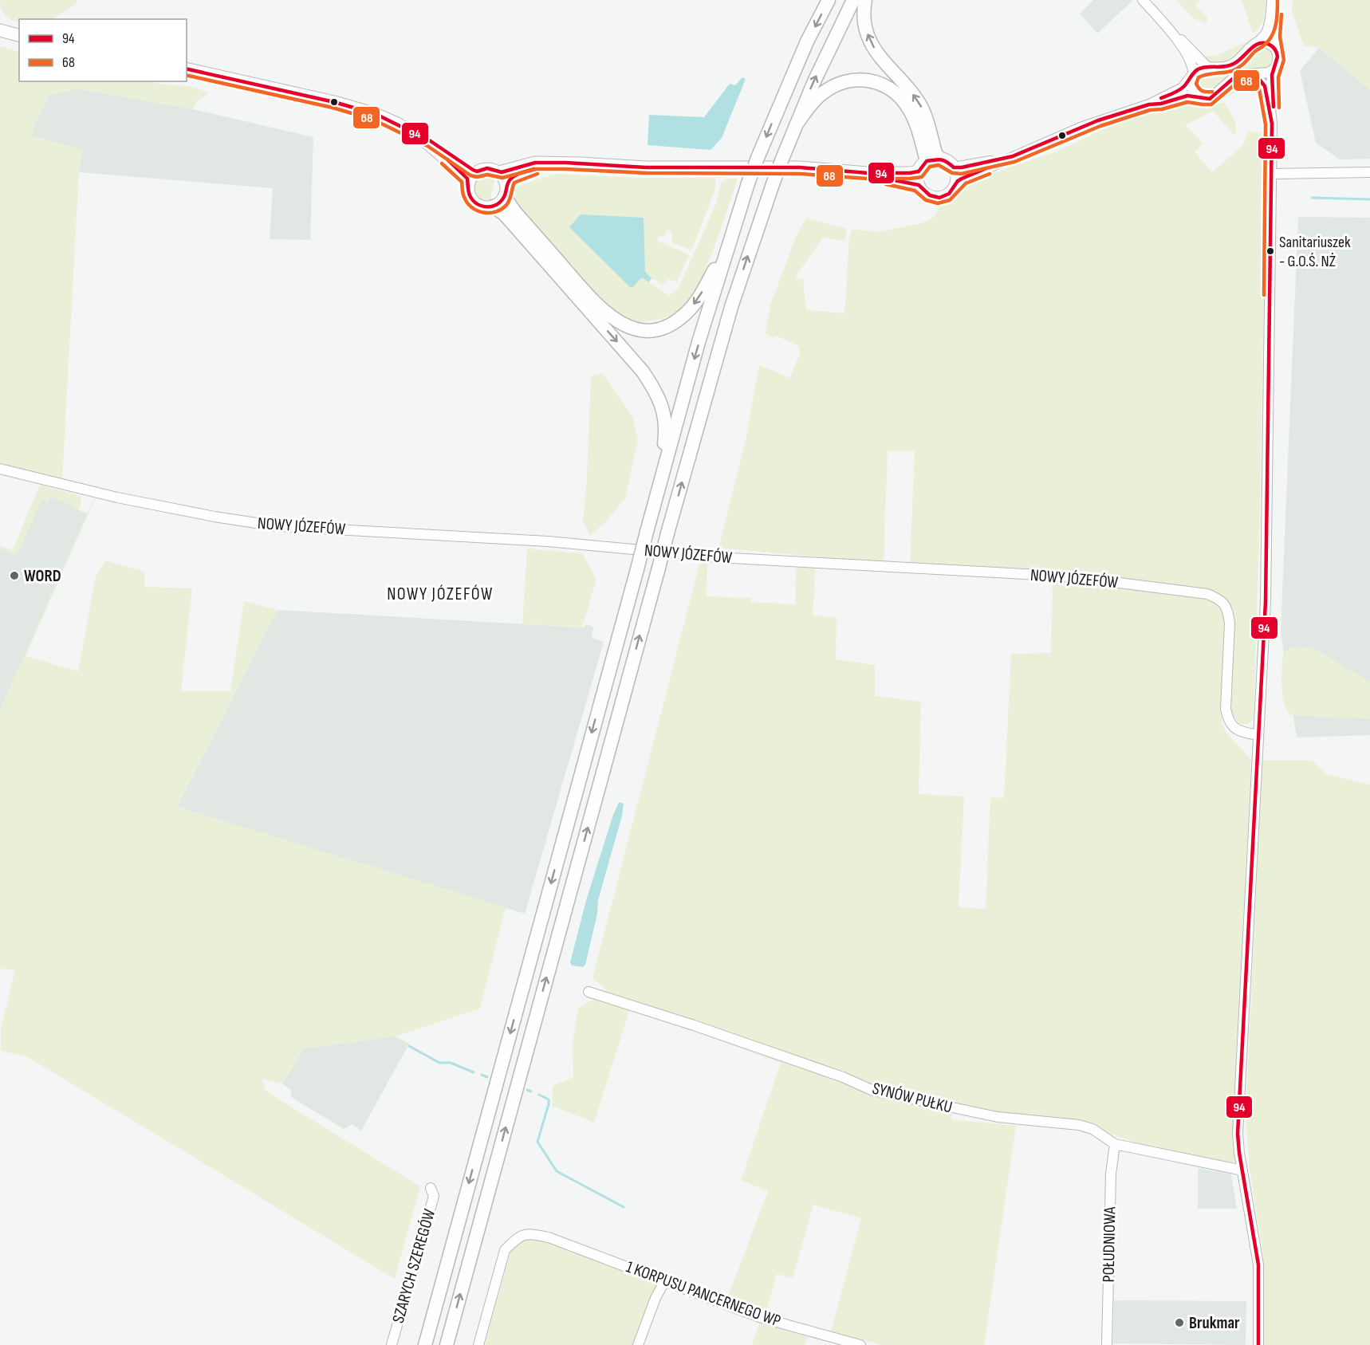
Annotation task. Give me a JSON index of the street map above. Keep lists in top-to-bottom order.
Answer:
{
  "streets": {
    "street": [
      "NOWY JÓZEFÓW",
      "SYNÓW PUŁKU",
      "POŁUDNIOWA",
      "SZARYCH SZEREGÓW",
      "1 KORPUSU PANCERNEGO WP"
    ]
  },
  "crossings": [
    ["SYNÓW PUŁKU", "POŁUDNIOWA"]
  ],
  "districts": ["NOWY JÓZEFÓW"],
  "places": ["Sanitariuszek - G.O.Ś. NŻ", "WORD", "Brukmar"],
  "lines": ["transit line 68", "transit line 94"],
  "legend": ["94", "68"]
}
